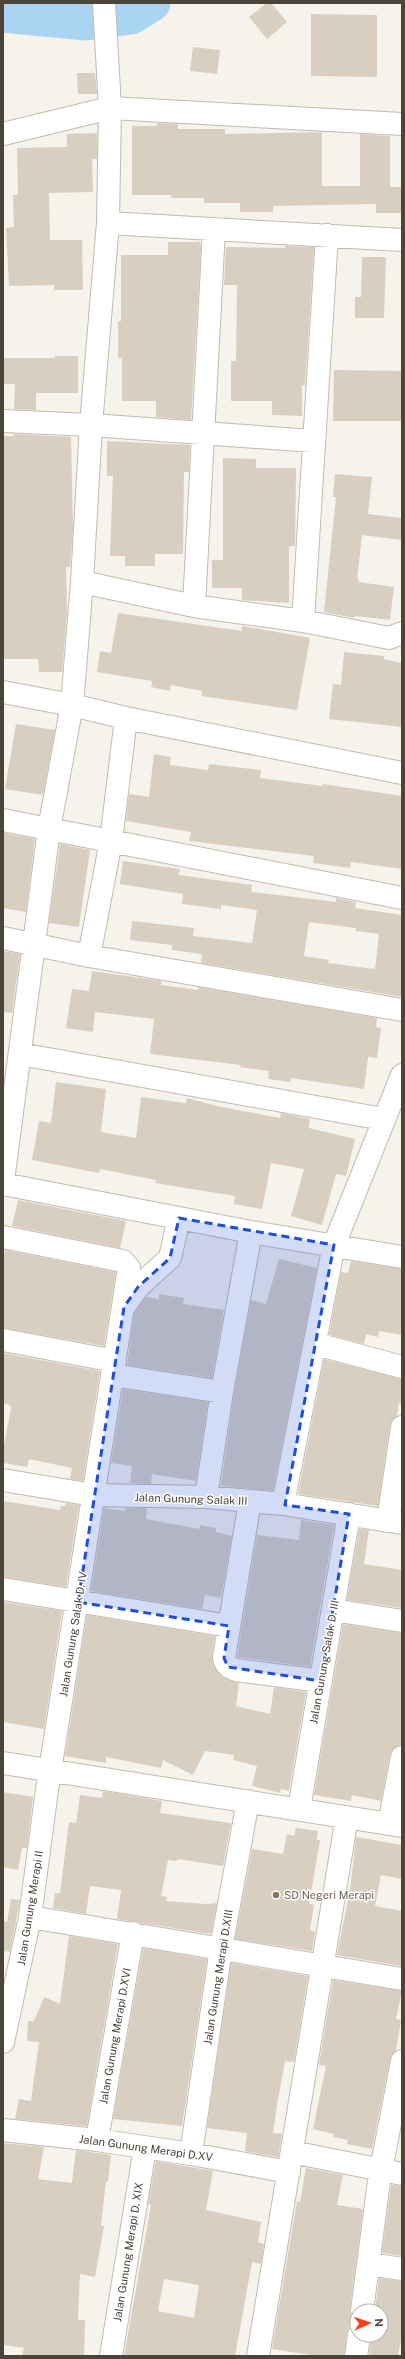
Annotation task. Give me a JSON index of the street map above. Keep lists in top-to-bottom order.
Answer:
{
  "streets": {
    "street": [
      "Jalan Gunung Salak III",
      "Jalan Gunung Salak D. IV",
      "Jalan Gunung Salak D. III",
      "Jalan Gunung Merapi II",
      "Jalan Gunung Merapi D.XIII",
      "Jalan Gunung Merapi D.XVI",
      "Jalan Gunung Merapi D.XV",
      "Jalan Gunung Merapi D. XIX"
    ]
  },
  "crossings": [
    ["Jalan Gunung Salak III", "Jalan Gunung Salak D. IV"],
    ["Jalan Gunung Salak III", "Jalan Gunung Salak D. III"],
    ["Jalan Gunung Salak D. IV", "Jalan Gunung Merapi II"],
    ["Jalan Gunung Merapi D.XIII", "Jalan Gunung Merapi D.XV"],
    ["Jalan Gunung Merapi D.XVI", "Jalan Gunung Merapi D.XV"],
    ["Jalan Gunung Merapi D.XV", "Jalan Gunung Merapi D. XIX"]
  ],
  "places": ["SD Negeri Merapi"],
  "north": "right"
}
